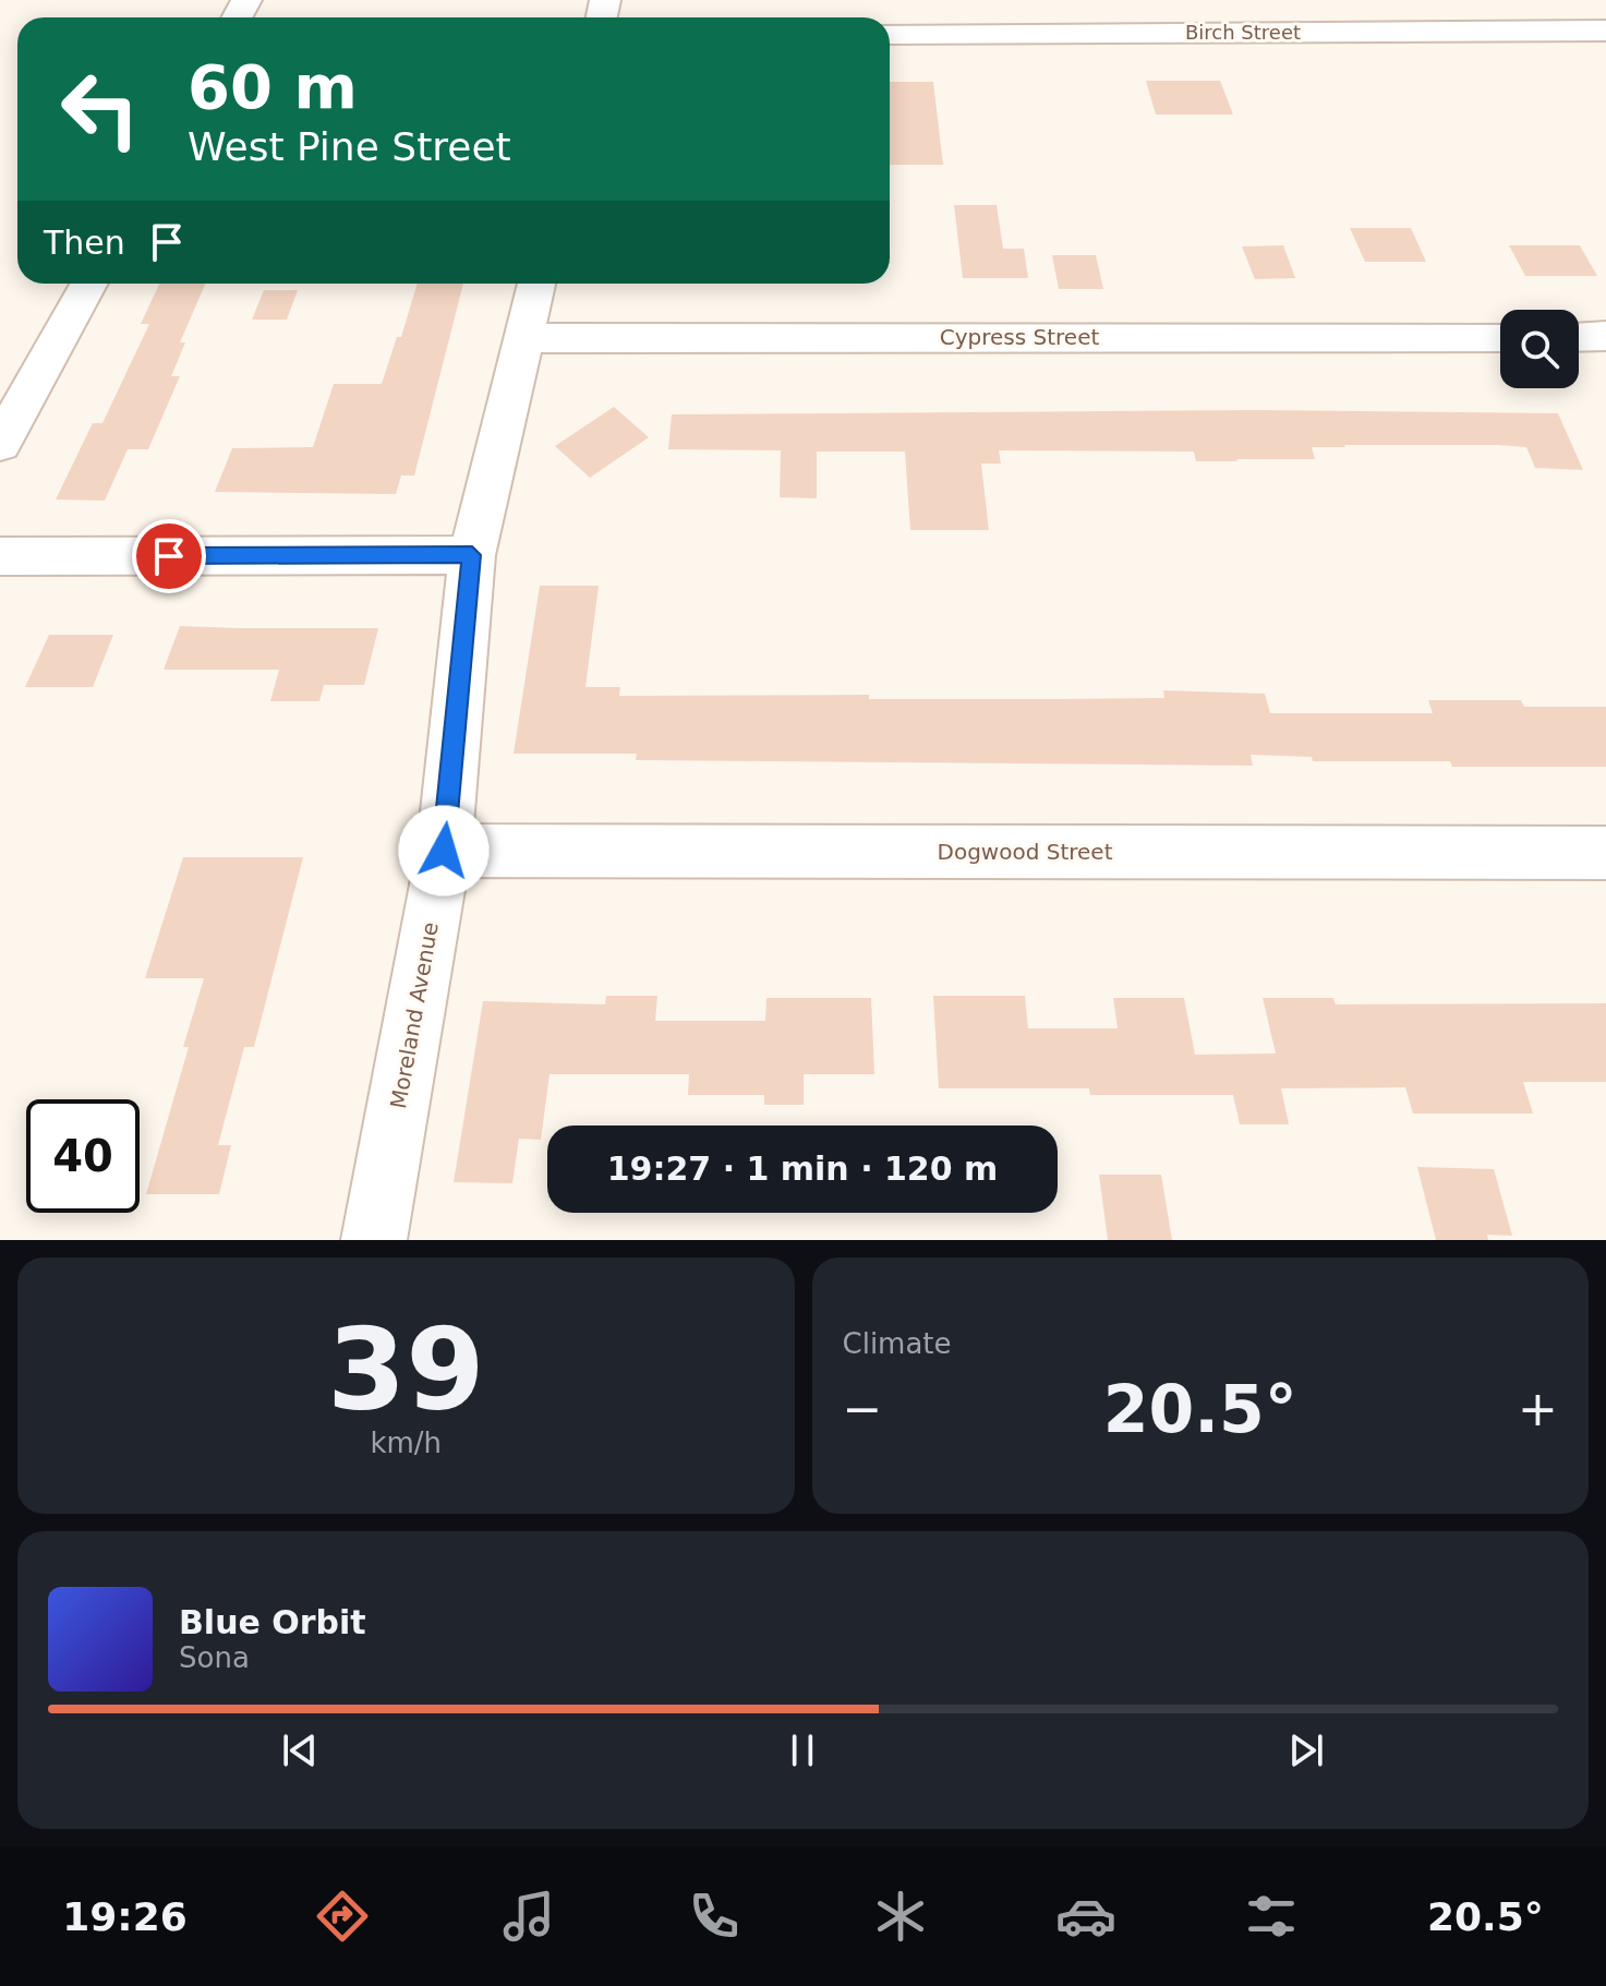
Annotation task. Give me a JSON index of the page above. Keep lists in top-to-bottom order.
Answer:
{
  "streets": {
    "street": [
      "Birch Street",
      "Cypress Street",
      "Dogwood Street",
      "Moreland Avenue"
    ]
  },
  "crossings": [
    ["Cypress Street", "Moreland Avenue"],
    ["Dogwood Street", "Moreland Avenue"]
  ],
  "page": {
    "turn": ["60 m", "West Pine Street"],
    "then": "Then",
    "limit": "40",
    "trip": "19:27 · 1 min · 120 m",
    "tile": [
      ["39", "km/h"],
      "Climate"
    ],
    "heat": ["−", "20.5°", "+"],
    "song": ["Blue Orbit", "Sona"],
    "tabs": ["19:26", "20.5°"]
  }
}
